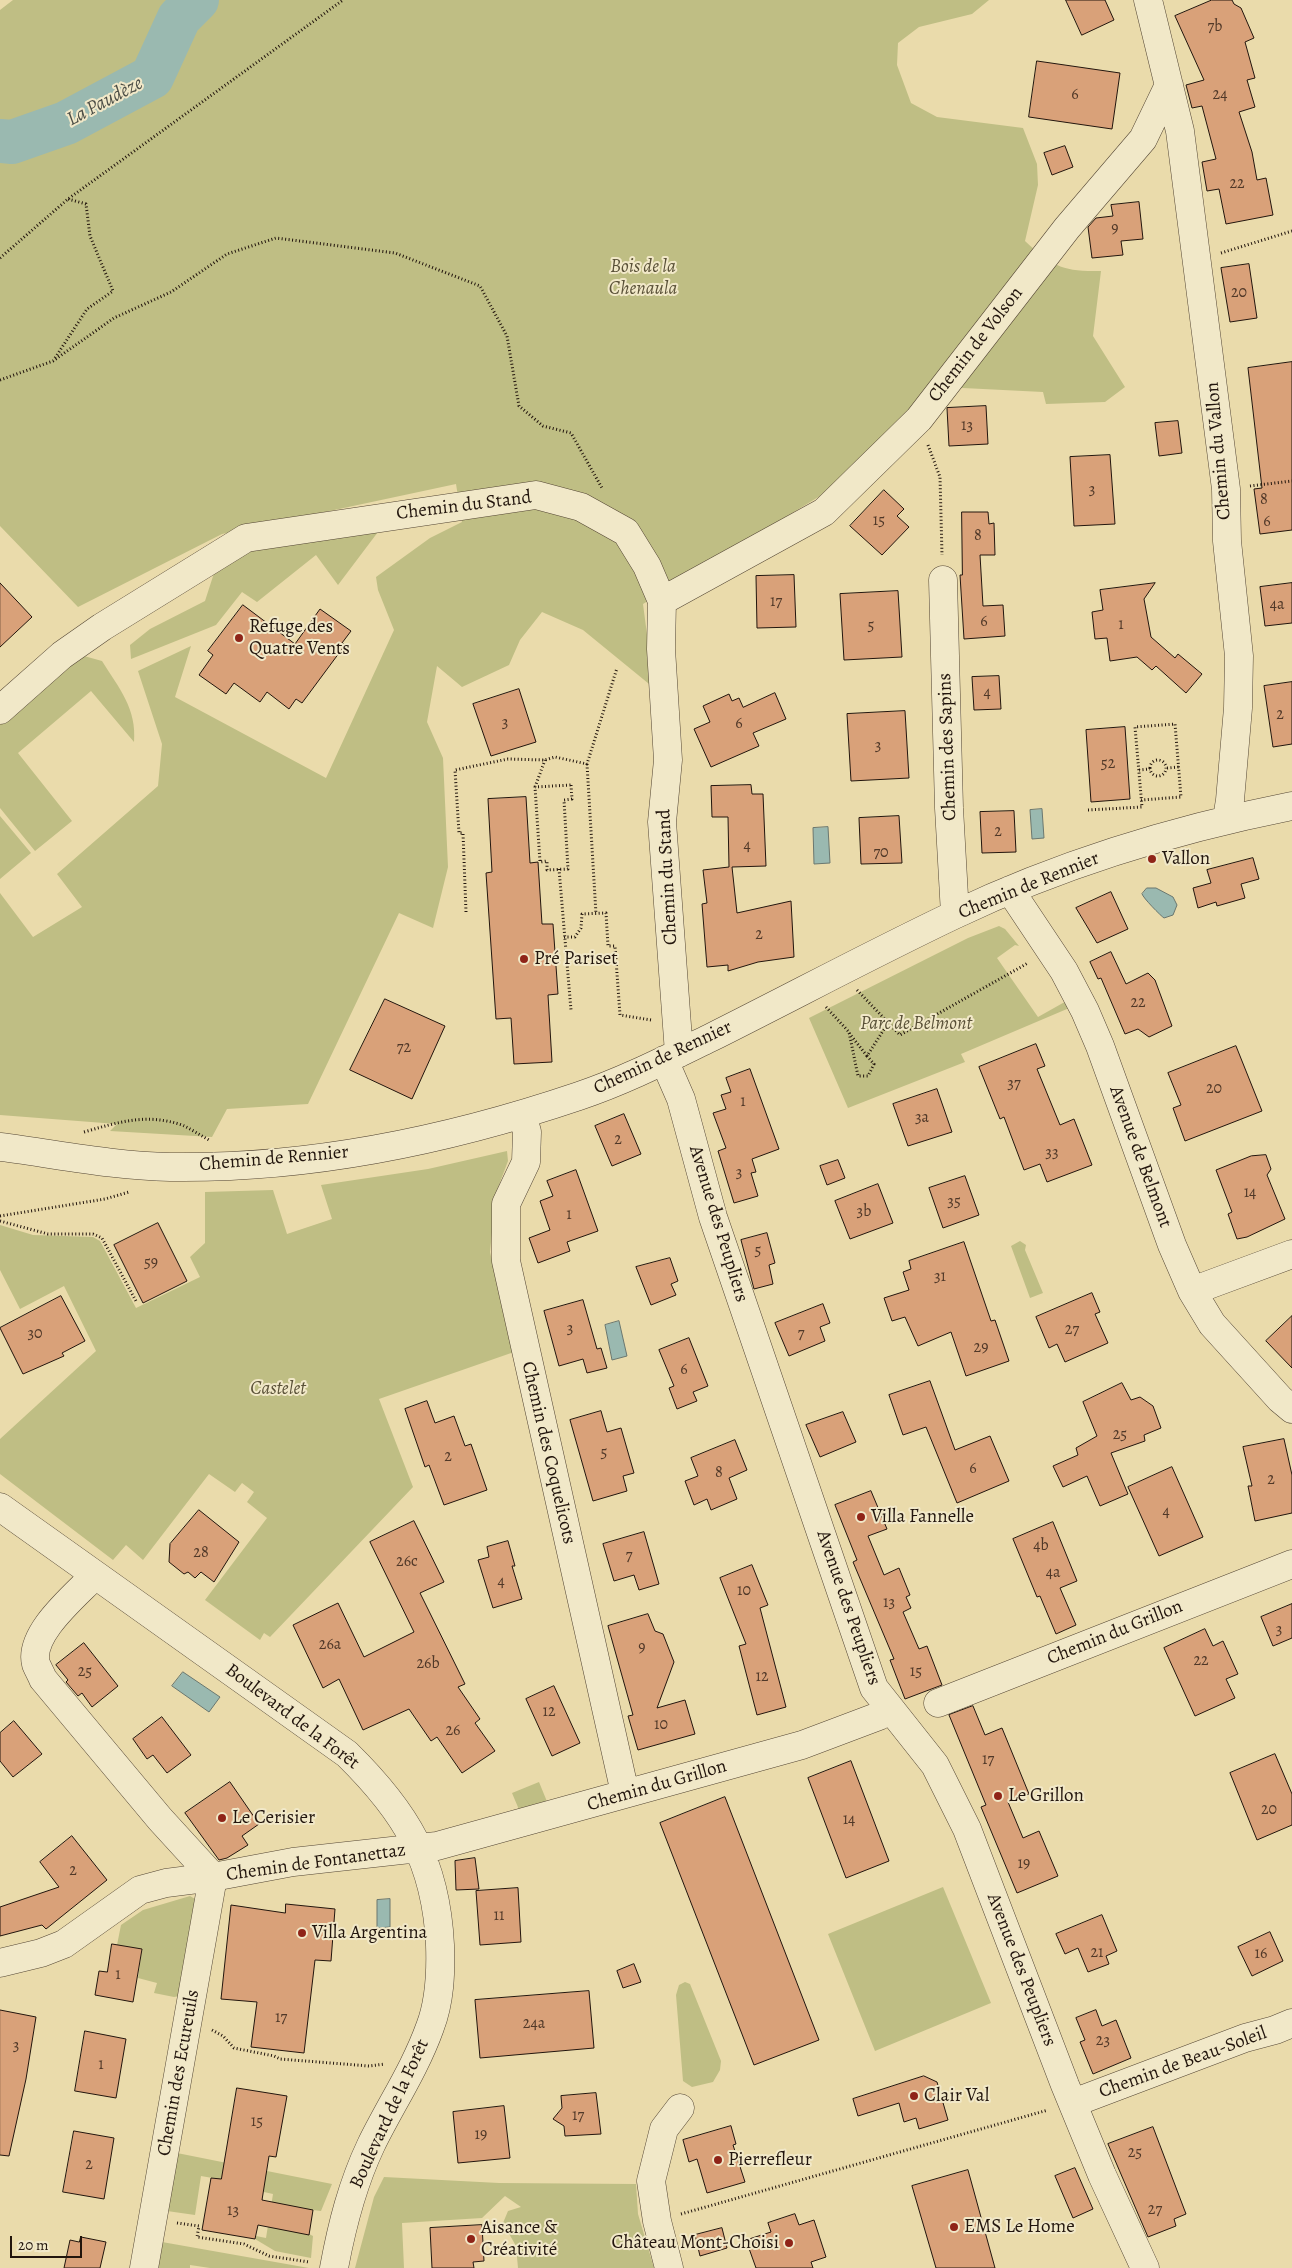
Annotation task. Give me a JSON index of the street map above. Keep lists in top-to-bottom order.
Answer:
{
  "streets": {
    "street": [
      "Chemin de Volson",
      "Chemin du Vallon",
      "Chemin du Stand",
      "Chemin des Sapins",
      "Chemin de Rennier",
      "Avenue de Belmont",
      "Avenue des Peupliers",
      "Chemin des Coquelicots",
      "Chemin du Grillon",
      "Boulevard de la Forêt",
      "Chemin de Fontanettaz",
      "Chemin de Beau-Soleil",
      "Chemin des Ecureuils"
    ]
  },
  "crossings": [
    ["Chemin de Volson", "Chemin du Vallon"],
    ["Chemin de Volson", "Chemin du Stand"],
    ["Chemin du Vallon", "Chemin de Rennier"],
    ["Chemin du Stand", "Chemin de Rennier"],
    ["Chemin du Stand", "Avenue des Peupliers"],
    ["Chemin des Sapins", "Chemin de Rennier"],
    ["Chemin de Rennier", "Avenue de Belmont"],
    ["Chemin de Rennier", "Avenue des Peupliers"],
    ["Chemin de Rennier", "Chemin des Coquelicots"],
    ["Avenue des Peupliers", "Chemin du Grillon"],
    ["Avenue des Peupliers", "Chemin de Beau-Soleil"],
    ["Chemin des Coquelicots", "Chemin du Grillon"],
    ["Chemin du Grillon", "Boulevard de la Forêt"],
    ["Chemin du Grillon", "Chemin de Fontanettaz"],
    ["Boulevard de la Forêt", "Chemin de Fontanettaz"],
    ["Chemin de Fontanettaz", "Chemin des Ecureuils"]
  ],
  "water": ["La Paudèze"],
  "parks": ["Bois de la Chenaula", "Parc de Belmont", "Castelet"],
  "places": [
    "Refuge des Quatre Vents",
    "Vallon",
    "Pré Pariset",
    "Villa Fannelle",
    "Le Grillon",
    "Le Cerisier",
    "Villa Argentina",
    "Clair Val",
    "Pierrefleur",
    "EMS Le Home",
    "Aisance & Créativité",
    "Château Mont-Choisi"
  ],
  "house_numbers": [
    "7b",
    "6",
    "24",
    "22",
    "9",
    "20",
    "13",
    "3",
    "8",
    "15",
    "6",
    "8",
    "17",
    "4a",
    "6",
    "1",
    "5",
    "4",
    "2",
    "3",
    "6",
    "3",
    "52",
    "2",
    "4",
    "70",
    "2",
    "22",
    "72",
    "37",
    "20",
    "1",
    "3a",
    "2",
    "33",
    "3",
    "14",
    "35",
    "3b",
    "1",
    "5",
    "59",
    "31",
    "3",
    "27",
    "30",
    "7",
    "29",
    "6",
    "25",
    "5",
    "2",
    "6",
    "8",
    "2",
    "4",
    "4b",
    "28",
    "7",
    "26c",
    "4a",
    "4",
    "10",
    "13",
    "3",
    "26a",
    "9",
    "22",
    "26b",
    "25",
    "15",
    "12",
    "12",
    "10",
    "26",
    "17",
    "20",
    "14",
    "19",
    "2",
    "11",
    "21",
    "16",
    "1",
    "17",
    "24a",
    "23",
    "3",
    "1",
    "17",
    "15",
    "19",
    "25",
    "2",
    "27",
    "13"
  ],
  "scale_bar": "20 m"
}
